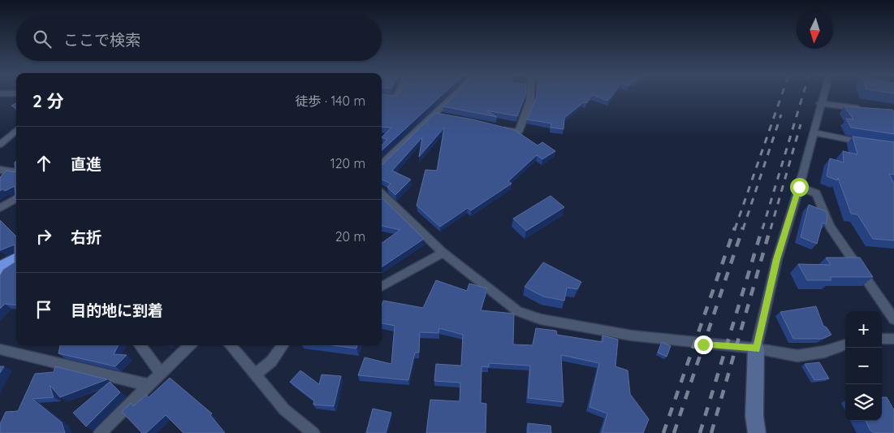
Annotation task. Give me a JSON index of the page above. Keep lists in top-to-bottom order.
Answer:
{
  "north": "bottom",
  "page": {
    "search": "ここで検索",
    "heading": ["2 分", "徒歩 · 140 m"],
    "list": [
      ["直進", "120 m"],
      ["右折", "20 m"],
      "目的地に到着"
    ],
    "map_buttons": ["+", "−"]
  }
}
